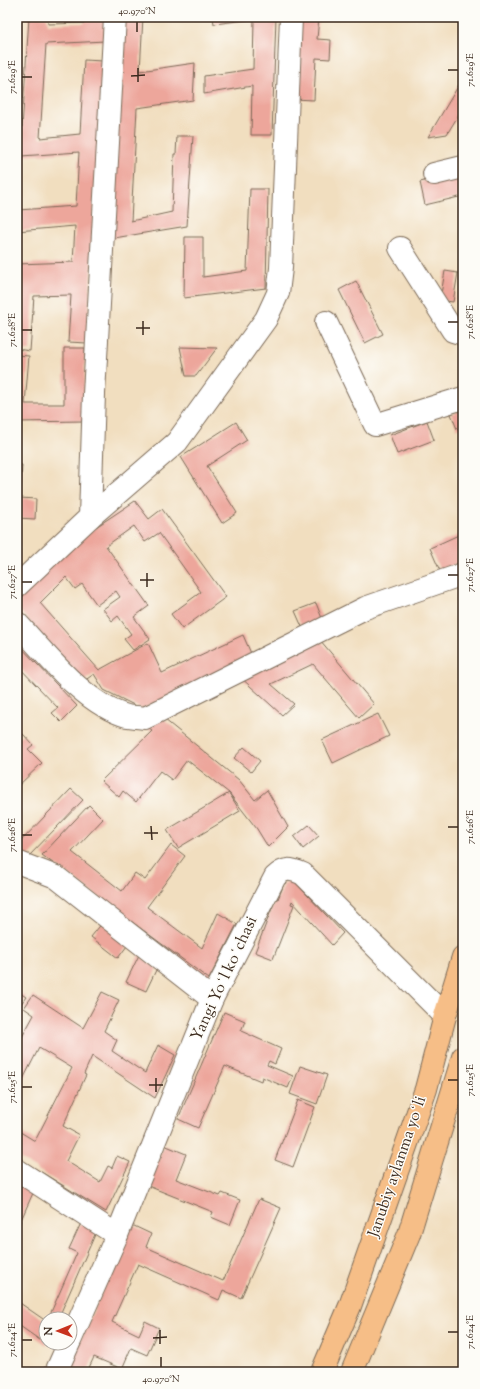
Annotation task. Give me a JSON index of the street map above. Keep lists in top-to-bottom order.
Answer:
{
  "streets": {
    "highway": ["Janubiy aylanma yoʻli"],
    "street": ["Yangi Yoʻl koʻchasi"]
  },
  "crossings": [
    ["Yangi Yoʻl koʻchasi", "Janubiy aylanma yoʻli"]
  ],
  "north": "left",
  "coordinates": [
    "40.970°N",
    "71.629°E",
    "71.628°E",
    "71.627°E",
    "71.626°E",
    "71.625°E",
    "71.624°E"
  ]
}
